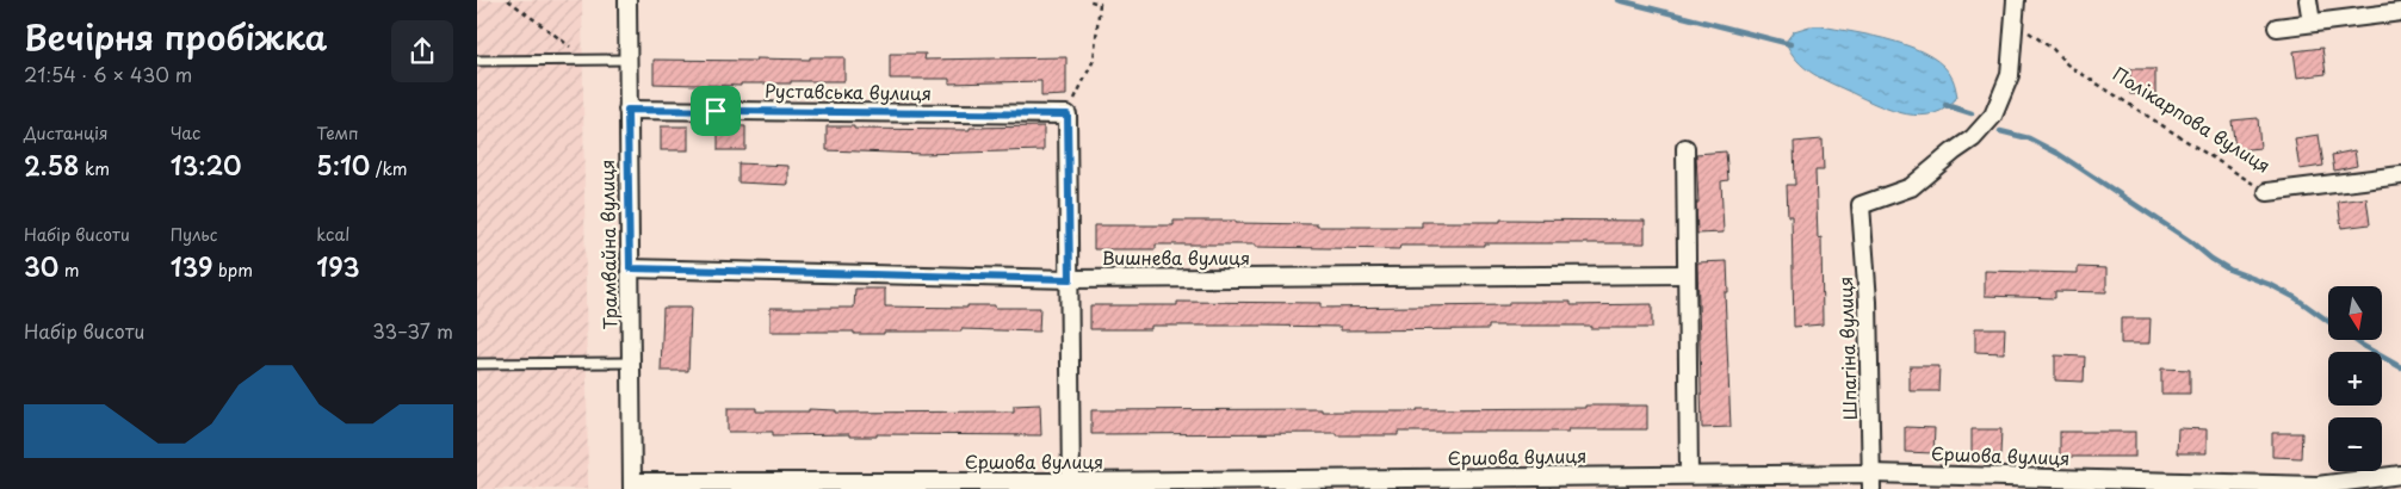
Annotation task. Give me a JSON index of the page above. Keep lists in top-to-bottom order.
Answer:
{
  "streets": {
    "street": [
      "Руставська вулиця",
      "Полікарпова вулиця",
      "Трамвайна вулиця",
      "Вишнева вулиця",
      "Шпагіна вулиця",
      "Єршова вулиця"
    ]
  },
  "crossings": [
    ["Руставська вулиця", "Трамвайна вулиця"],
    ["Полікарпова вулиця", "Шпагіна вулиця"],
    ["Трамвайна вулиця", "Вишнева вулиця"],
    ["Трамвайна вулиця", "Єршова вулиця"],
    ["Шпагіна вулиця", "Єршова вулиця"]
  ],
  "north": "bottom",
  "page": {
    "heading": ["Вечірня пробіжка", "21:54 · 6 × 430 m"],
    "stats": [
      ["Дистанція", "2.58 km"],
      ["Час", "13:20"],
      ["Темп", "5:10 /km"],
      ["Набір висоти", "30 m"],
      ["Пульс", "139 bpm"],
      ["kcal", "193"]
    ],
    "map_buttons": ["+", "−"],
    "chart": ["Набір висоти", "33–37 m"]
  }
}
